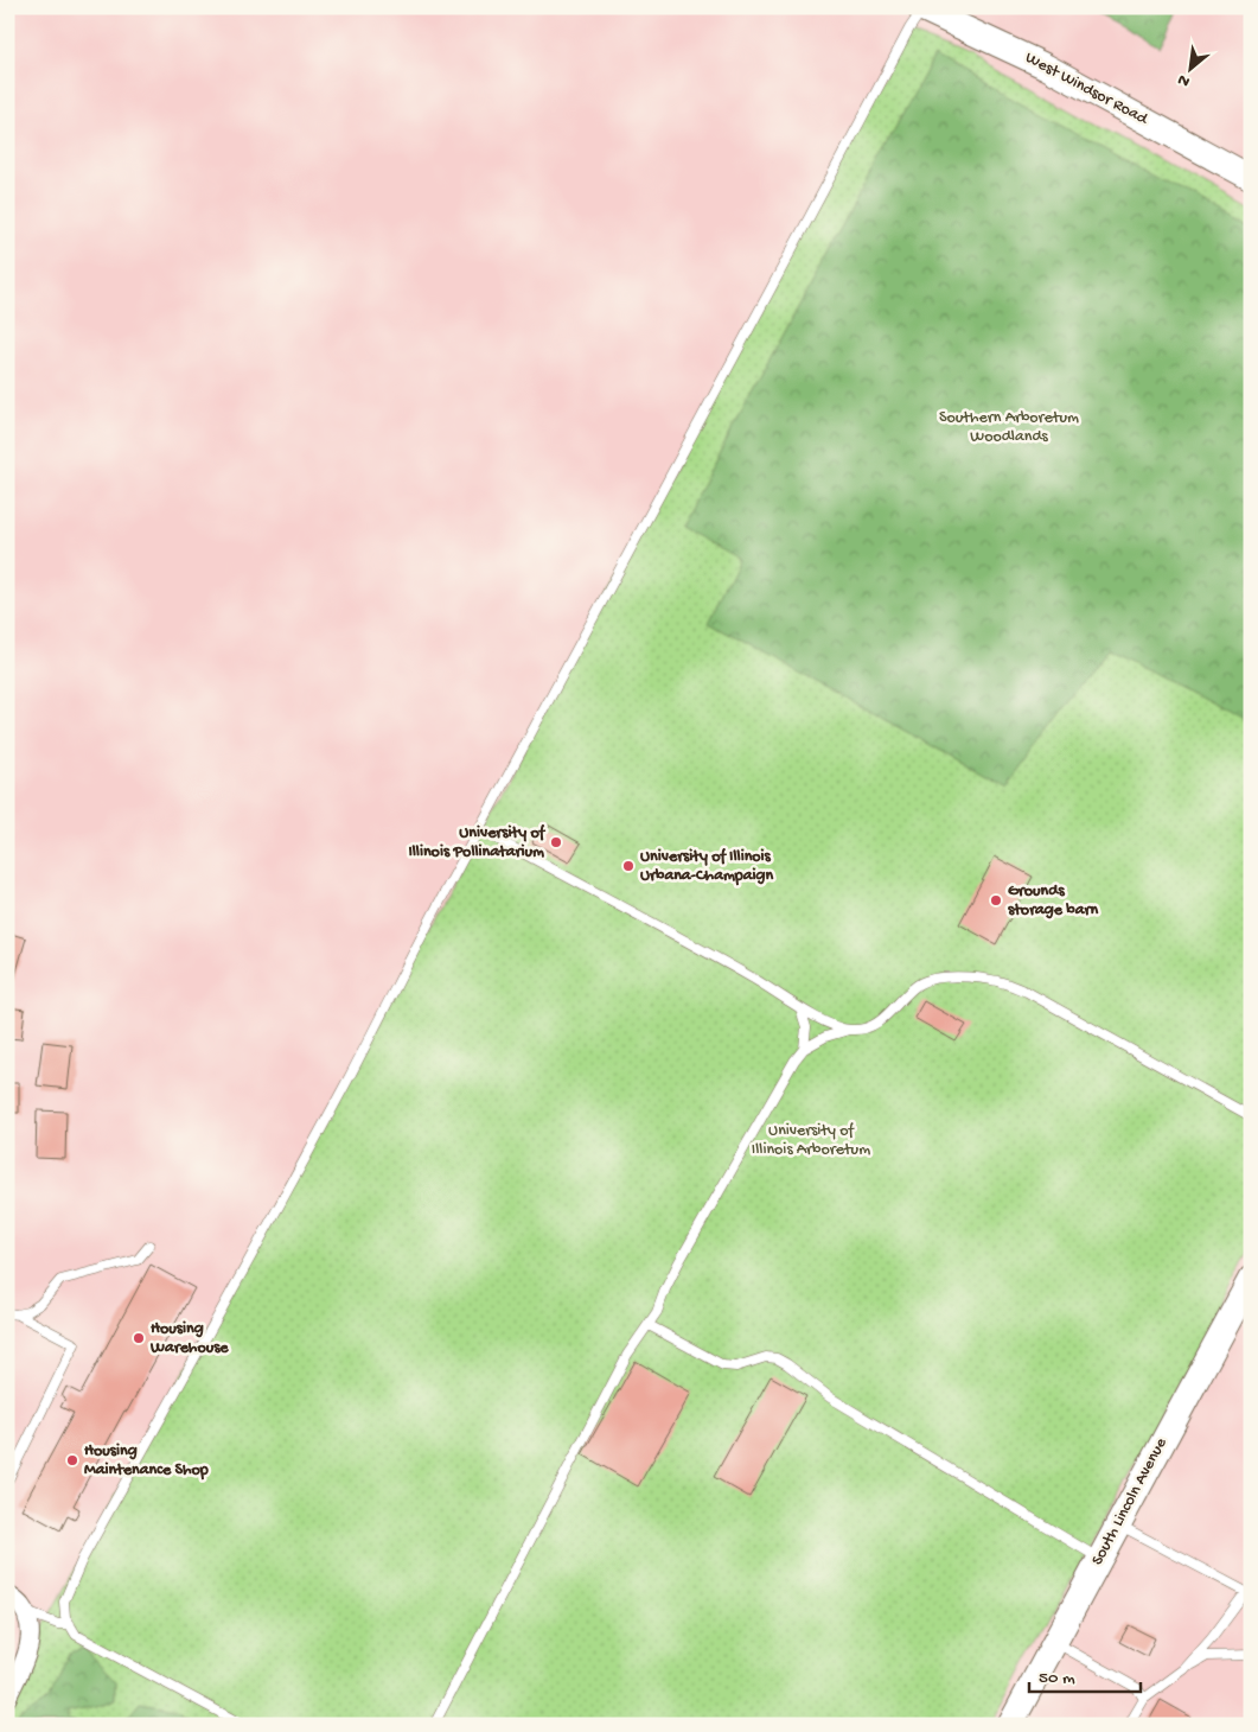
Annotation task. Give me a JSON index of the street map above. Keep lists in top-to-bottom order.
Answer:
{
  "streets": {
    "main road": ["West Windsor Road", "South Lincoln Avenue"]
  },
  "parks": ["Southern Arboretum Woodlands", "University of Illinois Arboretum"],
  "places": [
    "University of Illinois Pollinatarium",
    "University of Illinois Urbana-Champaign",
    "Grounds storage barn",
    "Housing Warehouse",
    "Housing Maintenance Shop"
  ],
  "scale_bar": "50 m",
  "north": "bottom left"
}
